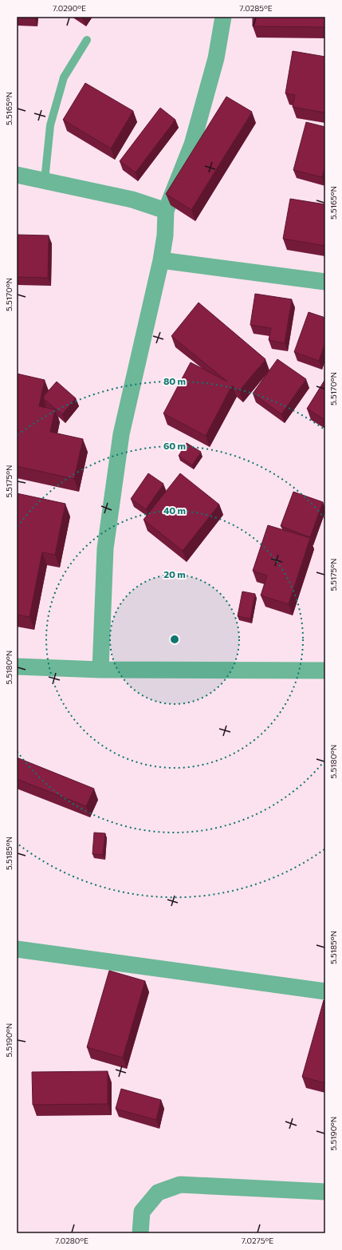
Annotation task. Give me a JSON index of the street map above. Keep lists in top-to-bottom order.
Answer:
{
  "coordinates": [
    "7.0290°E",
    "7.0285°E",
    "5.5165°N",
    "5.5170°N",
    "5.5175°N",
    "5.5180°N",
    "5.5185°N",
    "5.5190°N",
    "7.0280°E",
    "7.0275°E"
  ],
  "rings": [
    "80 m",
    "60 m",
    "40 m",
    "20 m"
  ]
}
